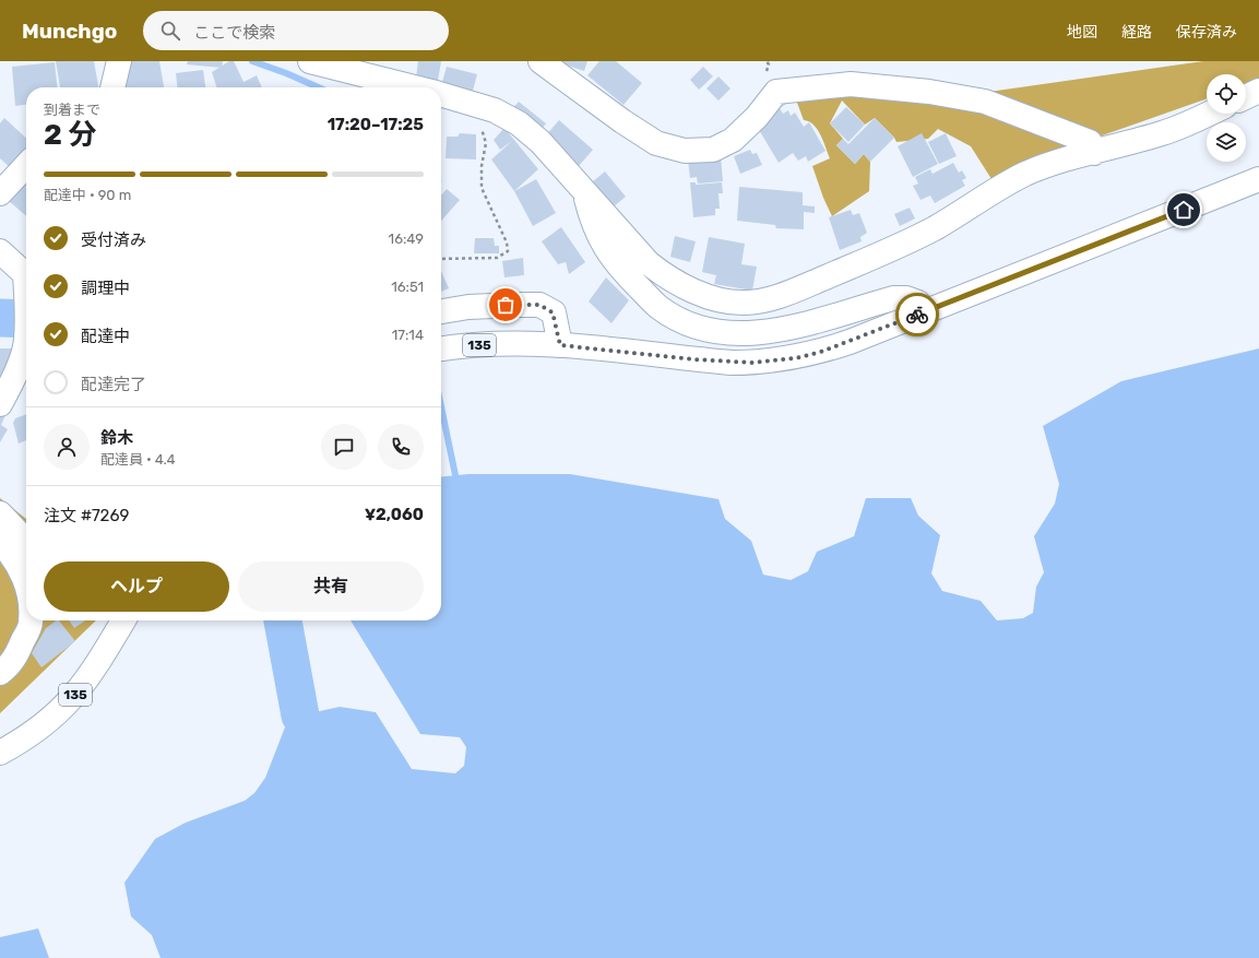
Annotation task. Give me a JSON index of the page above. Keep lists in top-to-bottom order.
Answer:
{
  "streets": {
    "main road": ["135"]
  },
  "page": {
    "header": "Munchgo",
    "search": "ここで検索",
    "nav": ["地図", "経路", "保存済み"],
    "heading": ["2 分", "到着まで", "17:20–17:25"],
    "panel": [
      "鈴木",
      "配達員 · 4.4",
      "注文 #7269",
      "¥2,060"
    ],
    "bar": "配達中 · 90 m",
    "list": [
      ["受付済み", "16:49"],
      ["調理中", "16:51"],
      ["配達中", "17:14"],
      "配達完了"
    ],
    "buttons": ["ヘルプ", "共有"]
  }
}
